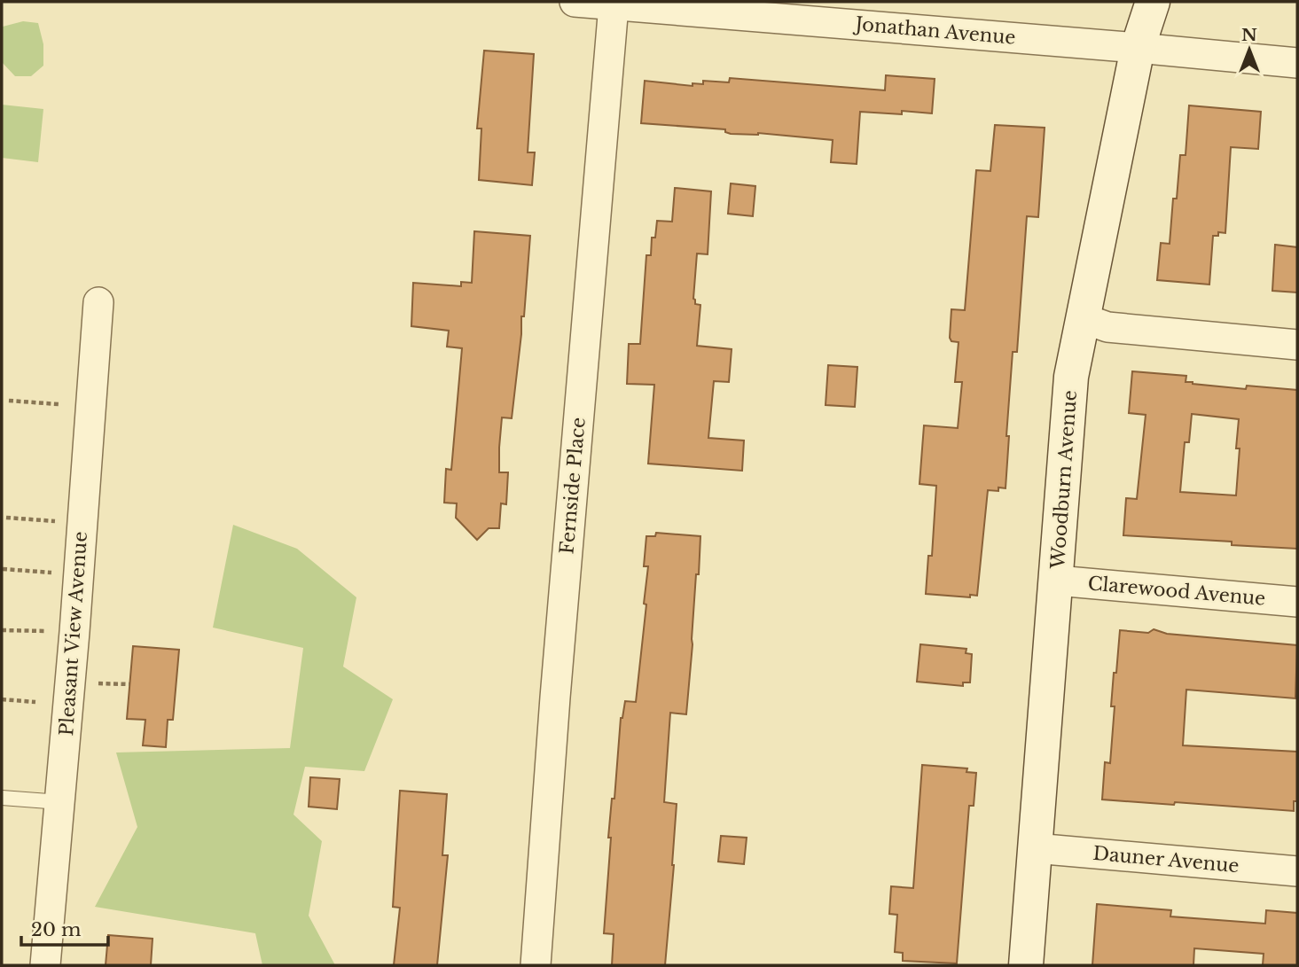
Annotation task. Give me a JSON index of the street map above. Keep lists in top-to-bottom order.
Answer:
{
  "streets": {
    "street": [
      "Jonathan Avenue",
      "Woodburn Avenue",
      "Fernside Place",
      "Clarewood Avenue",
      "Pleasant View Avenue",
      "Dauner Avenue"
    ]
  },
  "crossings": [
    ["Jonathan Avenue", "Woodburn Avenue"],
    ["Jonathan Avenue", "Fernside Place"],
    ["Woodburn Avenue", "Clarewood Avenue"],
    ["Woodburn Avenue", "Dauner Avenue"]
  ],
  "scale_bar": "20 m",
  "north": "top"
}
